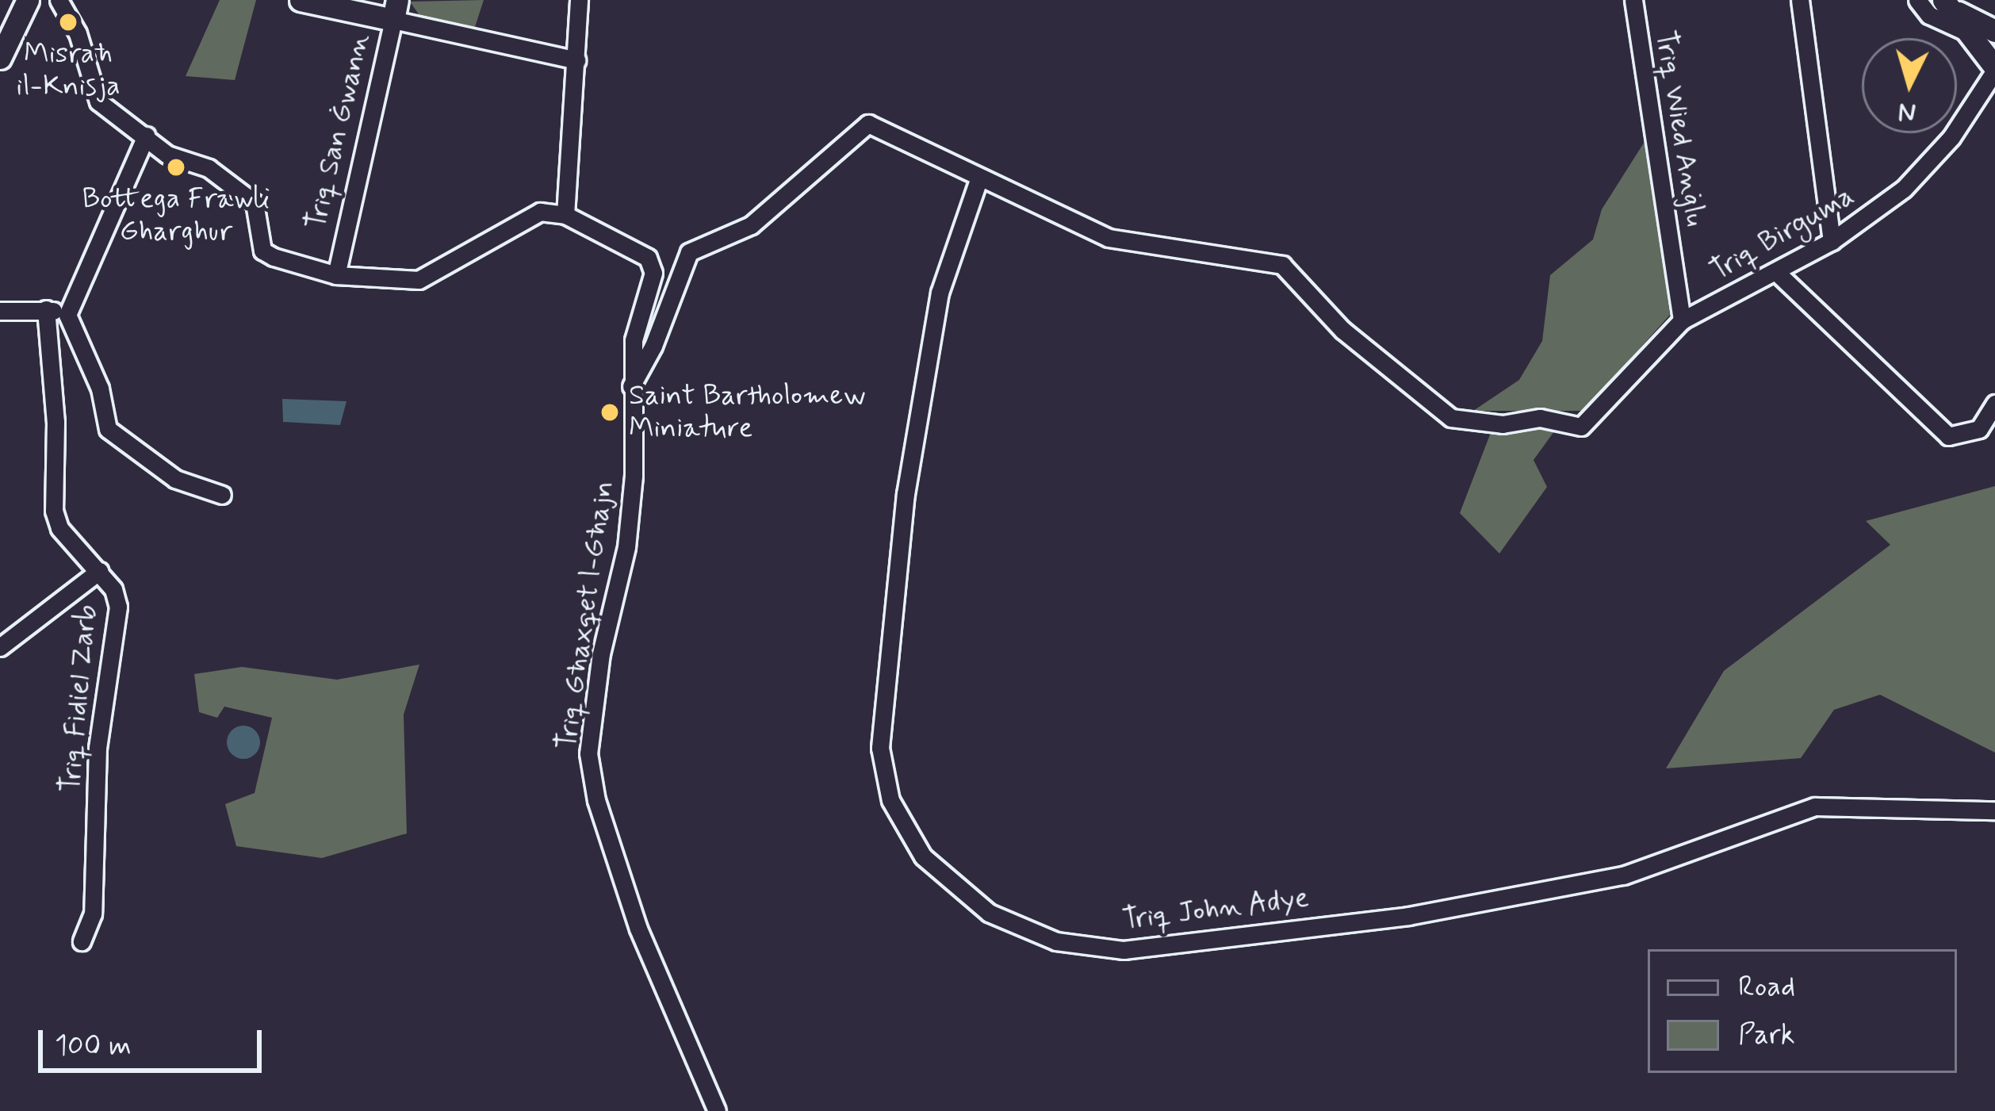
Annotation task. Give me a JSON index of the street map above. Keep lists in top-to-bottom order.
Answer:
{
  "streets": {
    "street": [
      "Triq Wied Anġlu",
      "Triq San Ġwann",
      "Triq Birguma",
      "Triq Għaxqet l-Għajn",
      "Triq Fidiel Zarb",
      "Triq John Adye"
    ]
  },
  "crossings": [
    ["Triq Wied Anġlu", "Triq Birguma"],
    ["Triq Birguma", "Triq John Adye"]
  ],
  "places": ["Misraħ il-Knisja", "Bottega Frawli Gharghur", "Saint Bartholomew Miniature"],
  "legend": ["Road", "Park"],
  "scale_bar": "100 m",
  "north": "bottom"
}
